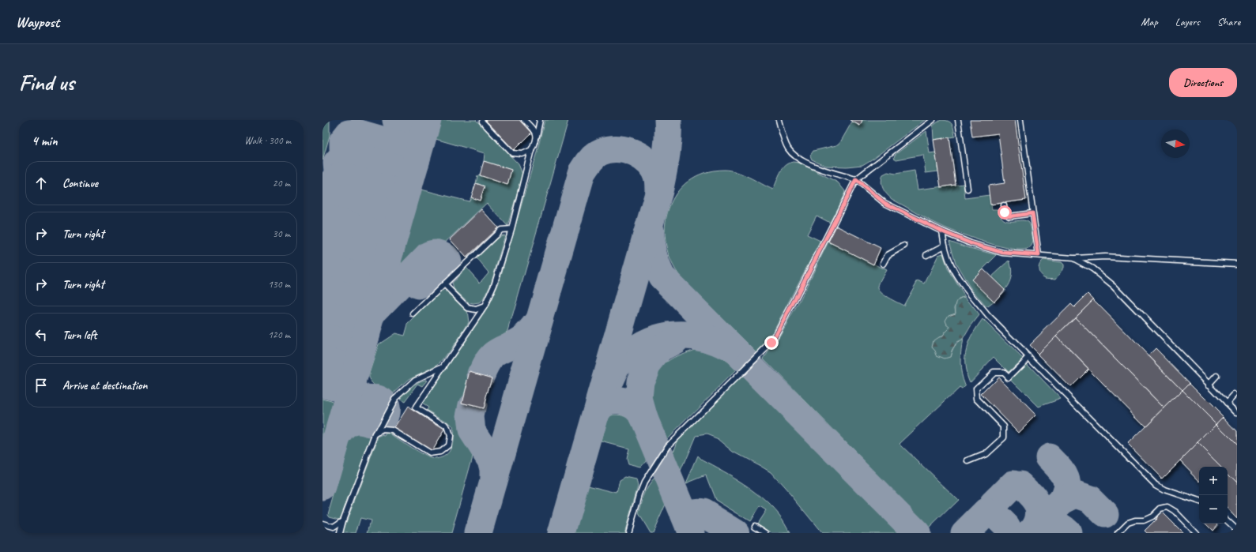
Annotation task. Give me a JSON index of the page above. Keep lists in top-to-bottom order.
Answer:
{
  "north": "right",
  "page": {
    "header": "Waypost",
    "nav": ["Map", "Layers", "Share"],
    "buttons": "Directions",
    "title": "Find us",
    "heading": ["4 min", "Walk · 300 m"],
    "list": [
      ["Continue", "20 m"],
      ["Turn right", "30 m"],
      ["Turn right", "130 m"],
      ["Turn left", "120 m"],
      "Arrive at destination"
    ],
    "map_buttons": ["+", "−"]
  }
}
